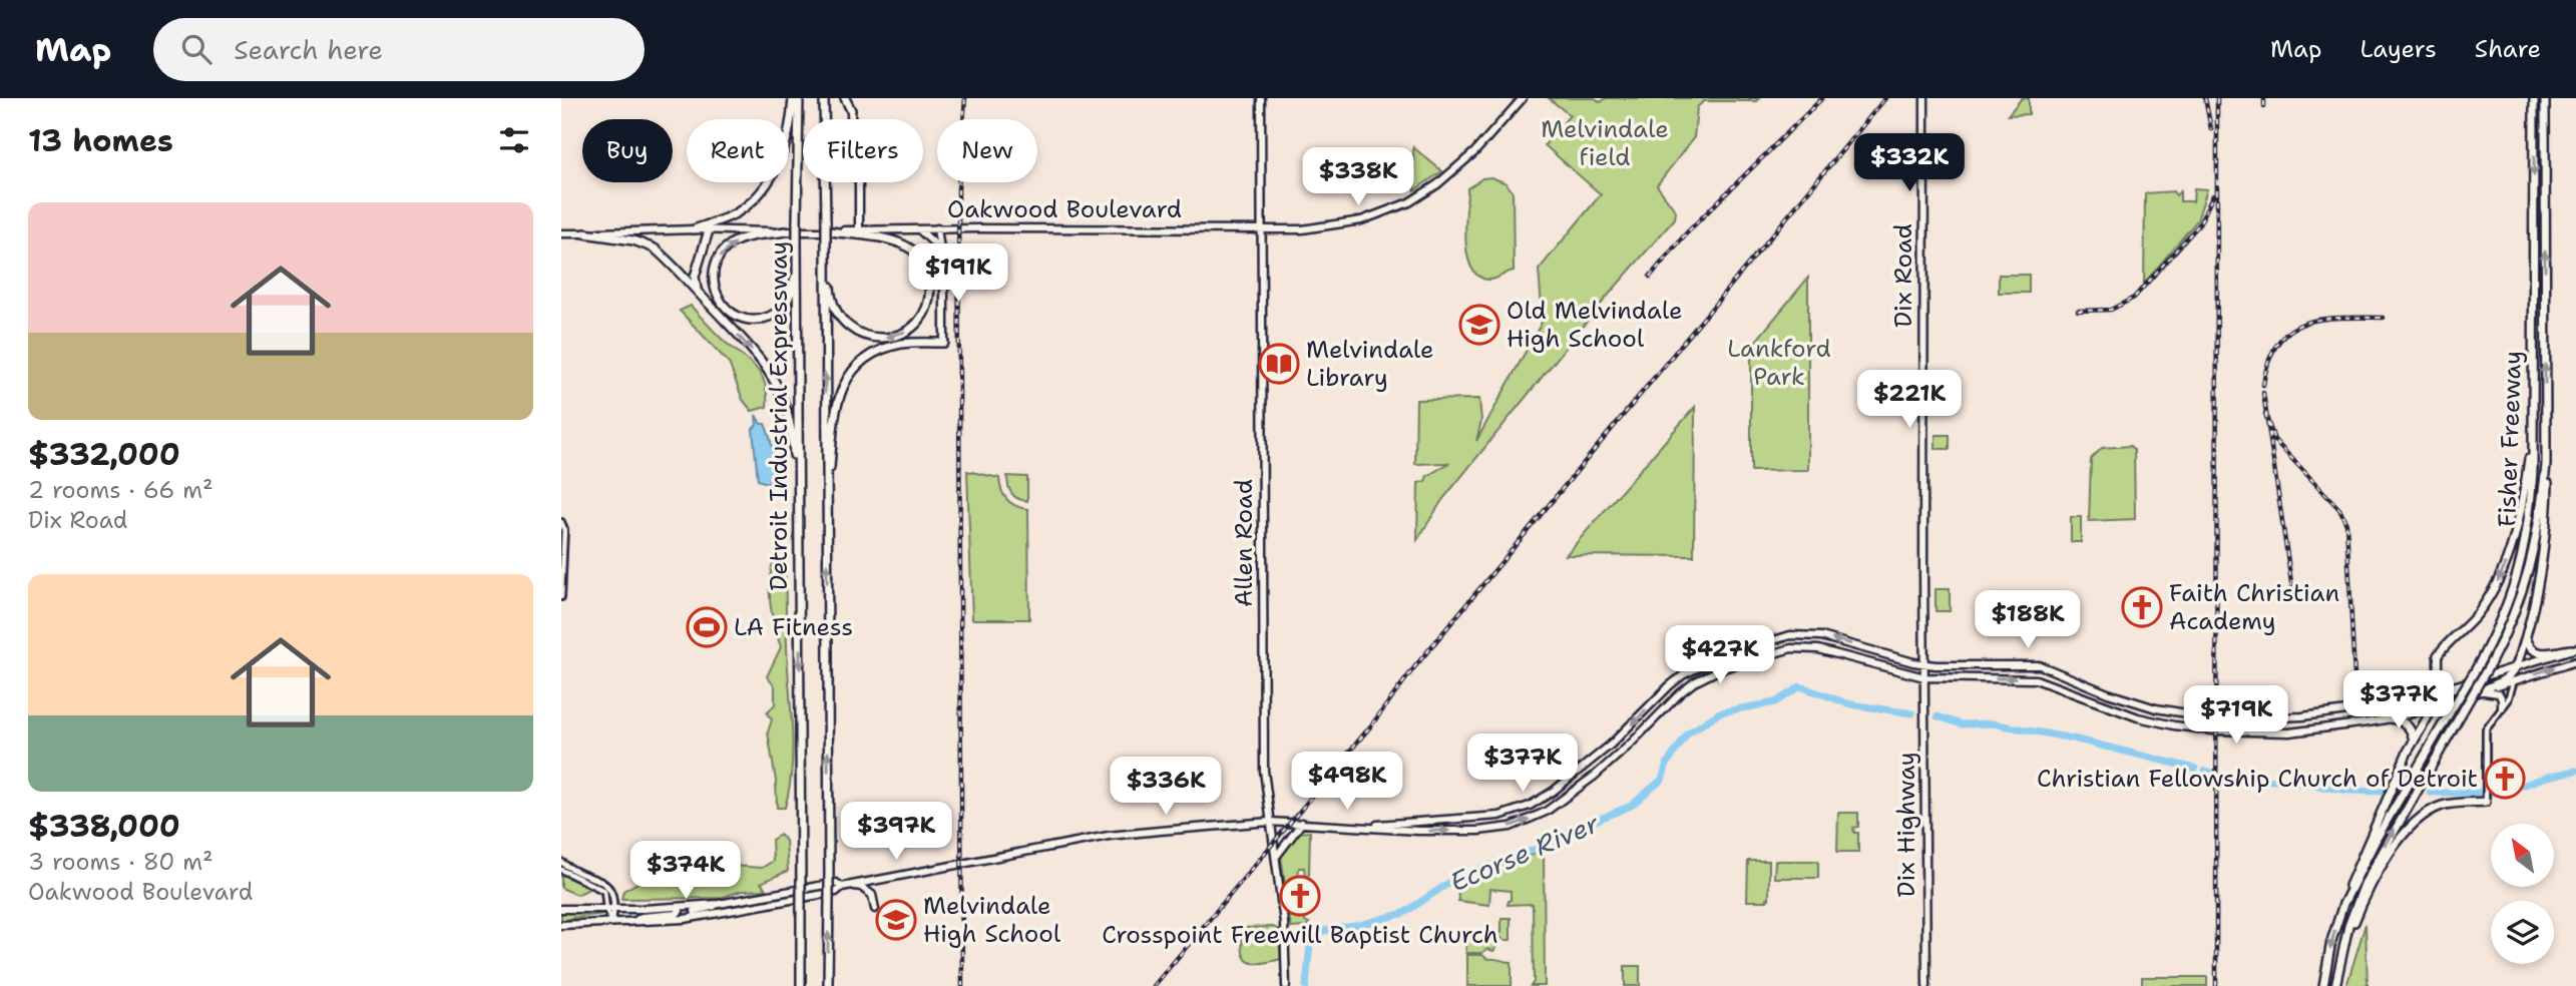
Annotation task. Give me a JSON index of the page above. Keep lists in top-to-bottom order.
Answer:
{
  "streets": {
    "highway": ["Detroit Industrial Expressway", "Fisher Freeway"],
    "main road": [
      "Oakwood Boulevard",
      "Dix Road",
      "Allen Road",
      "Dix Highway"
    ]
  },
  "crossings": [
    ["Oakwood Boulevard", "Allen Road"],
    ["Dix Road", "Dix Highway"]
  ],
  "water": ["Ecorse River"],
  "parks": ["Melvindale field", "Lankford Park"],
  "places": {
    "school or university": ["Old Melvindale High School", "Melvindale High School"],
    "library": ["Melvindale Library"],
    "church": ["Faith Christian Academy", "Christian Fellowship Church of Detroit", "Crosspoint Freewill Baptist Church"],
    "sports": ["LA Fitness"]
  },
  "north": "top left",
  "page": {
    "header": "Map",
    "search": "Search here",
    "nav": ["Map", "Layers", "Share"],
    "heading": "13 homes",
    "chip": [
      "Buy",
      "Rent",
      "Filters",
      "New"
    ],
    "price": [
      "$332K",
      "$338K",
      "$191K",
      "$221K",
      "$188K",
      "$427K",
      "$377K",
      "$719K",
      "$377K",
      "$498K",
      "$336K",
      "$397K",
      "$374K"
    ],
    "list": [
      {
        "name": "$332,000",
        "note": "2 rooms · 66 m² · Dix Road"
      },
      {
        "name": "$338,000",
        "note": "3 rooms · 80 m² · Oakwood Boulevard"
      }
    ]
  }
}
